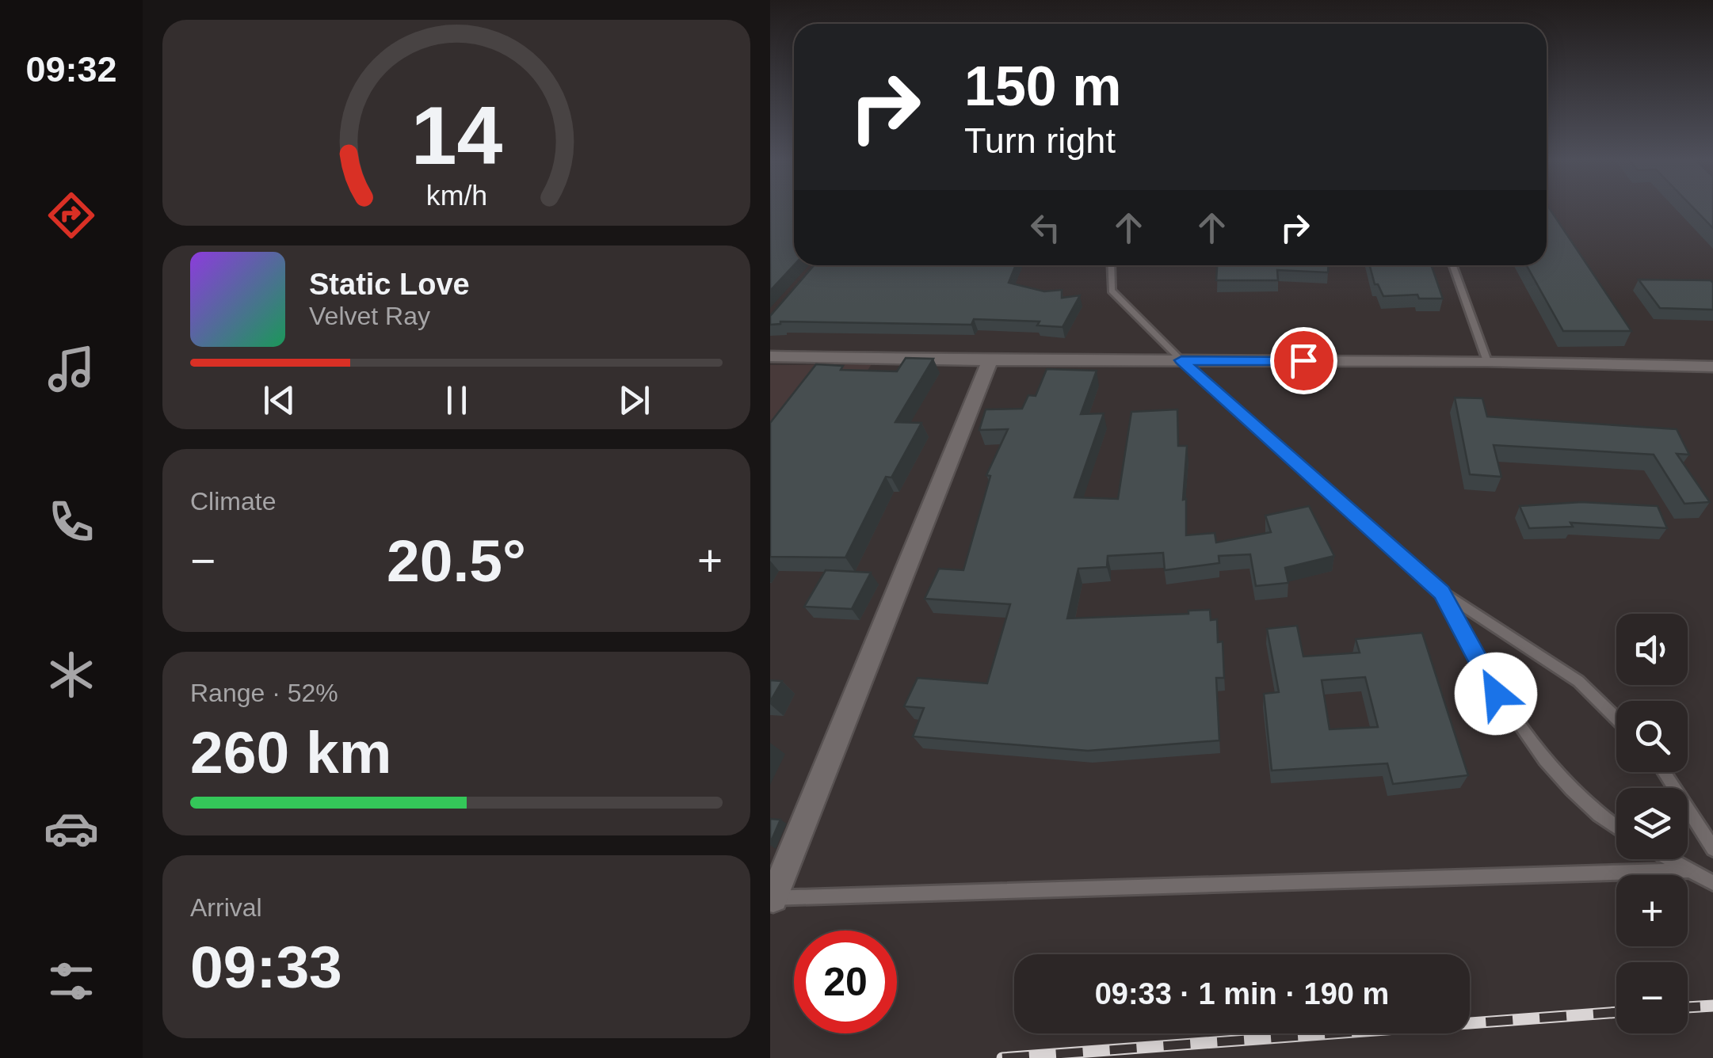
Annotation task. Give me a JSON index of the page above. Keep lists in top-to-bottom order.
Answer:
{
  "page": {
    "tabs": "09:32",
    "turn": ["150 m", "Turn right"],
    "song": ["Static Love", "Velvet Ray"],
    "tile": [
      "Climate",
      ["Range · 52%", "260 km"],
      ["Arrival", "09:33"]
    ],
    "heat": ["−", "20.5°", "+"],
    "map_buttons": ["+", "−"],
    "limit": "20",
    "trip": "09:33 · 1 min · 190 m",
    "gauge": ["14", "km/h"]
  }
}
